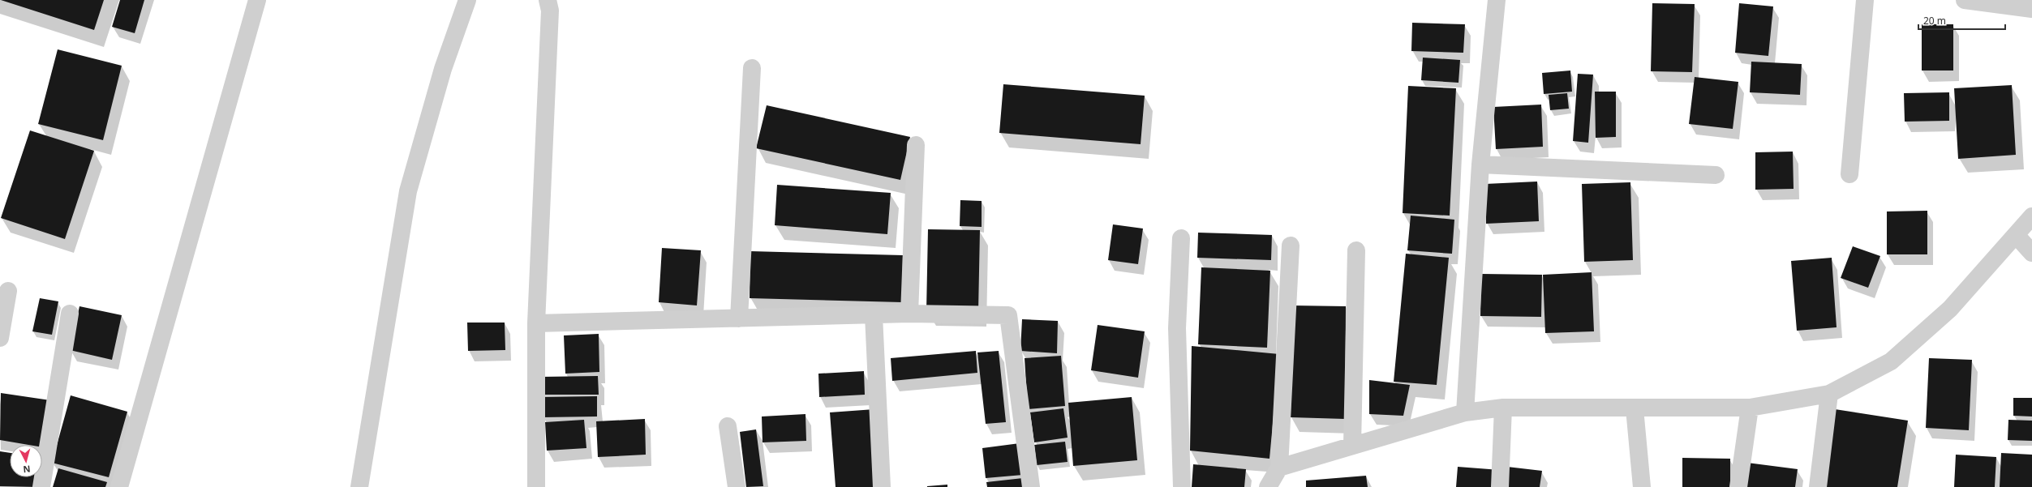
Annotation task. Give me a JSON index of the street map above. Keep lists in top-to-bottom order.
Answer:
{
  "scale_bar": "20 m",
  "north": "bottom"
}
